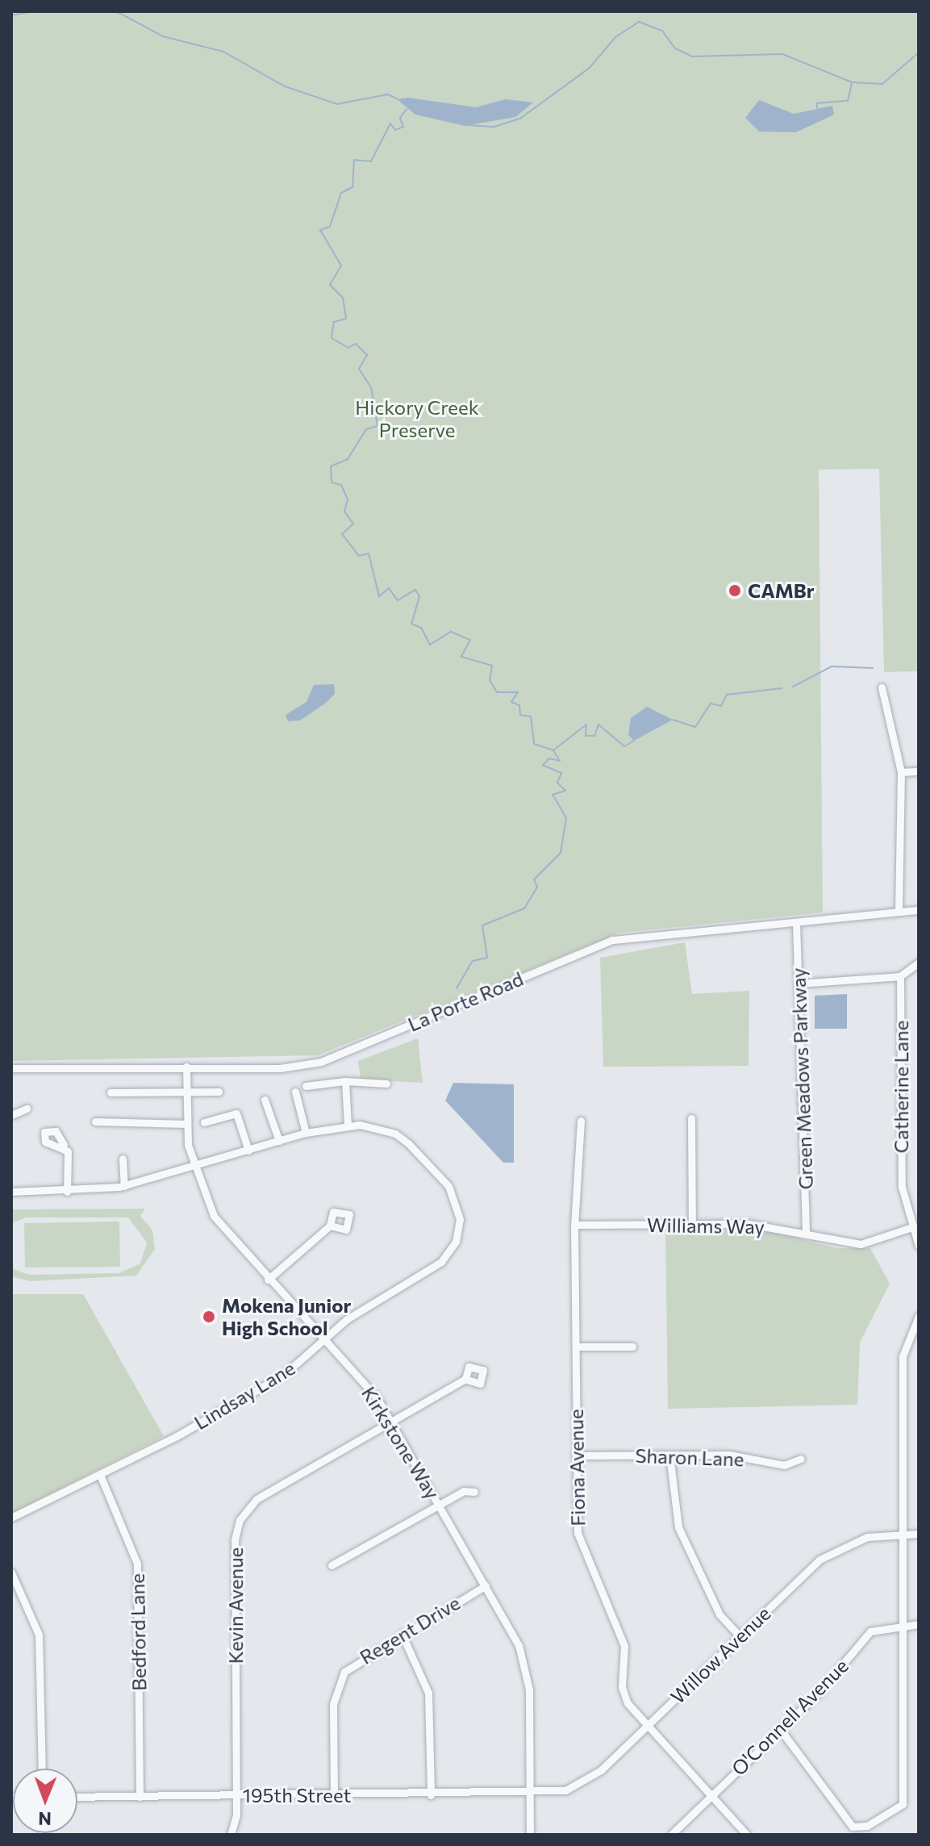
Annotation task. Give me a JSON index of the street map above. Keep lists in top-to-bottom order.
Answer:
{
  "streets": {
    "street": [
      "La Porte Road",
      "Green Meadows Parkway",
      "Catherine Lane",
      "Williams Way",
      "Lindsay Lane",
      "Kirkstone Way",
      "Sharon Lane",
      "Fiona Avenue",
      "Kevin Avenue",
      "Regent Drive",
      "Bedford Lane",
      "Willow Avenue",
      "O'Connell Avenue",
      "195th Street"
    ]
  },
  "crossings": [
    ["La Porte Road", "Green Meadows Parkway"],
    ["La Porte Road", "Kirkstone Way"],
    ["Green Meadows Parkway", "Williams Way"],
    ["Catherine Lane", "Williams Way"],
    ["Williams Way", "Fiona Avenue"],
    ["Lindsay Lane", "Kirkstone Way"],
    ["Lindsay Lane", "Bedford Lane"],
    ["Kirkstone Way", "Kevin Avenue"],
    ["Kirkstone Way", "Regent Drive"],
    ["Kirkstone Way", "Willow Avenue"],
    ["Kirkstone Way", "195th Street"],
    ["Sharon Lane", "Fiona Avenue"],
    ["Fiona Avenue", "Willow Avenue"],
    ["Fiona Avenue", "O'Connell Avenue"],
    ["Kevin Avenue", "195th Street"],
    ["Regent Drive", "195th Street"],
    ["Bedford Lane", "195th Street"],
    ["Willow Avenue", "195th Street"]
  ],
  "parks": ["Hickory Creek Preserve"],
  "places": ["CAMBr", "Mokena Junior High School"],
  "north": "bottom"
}
